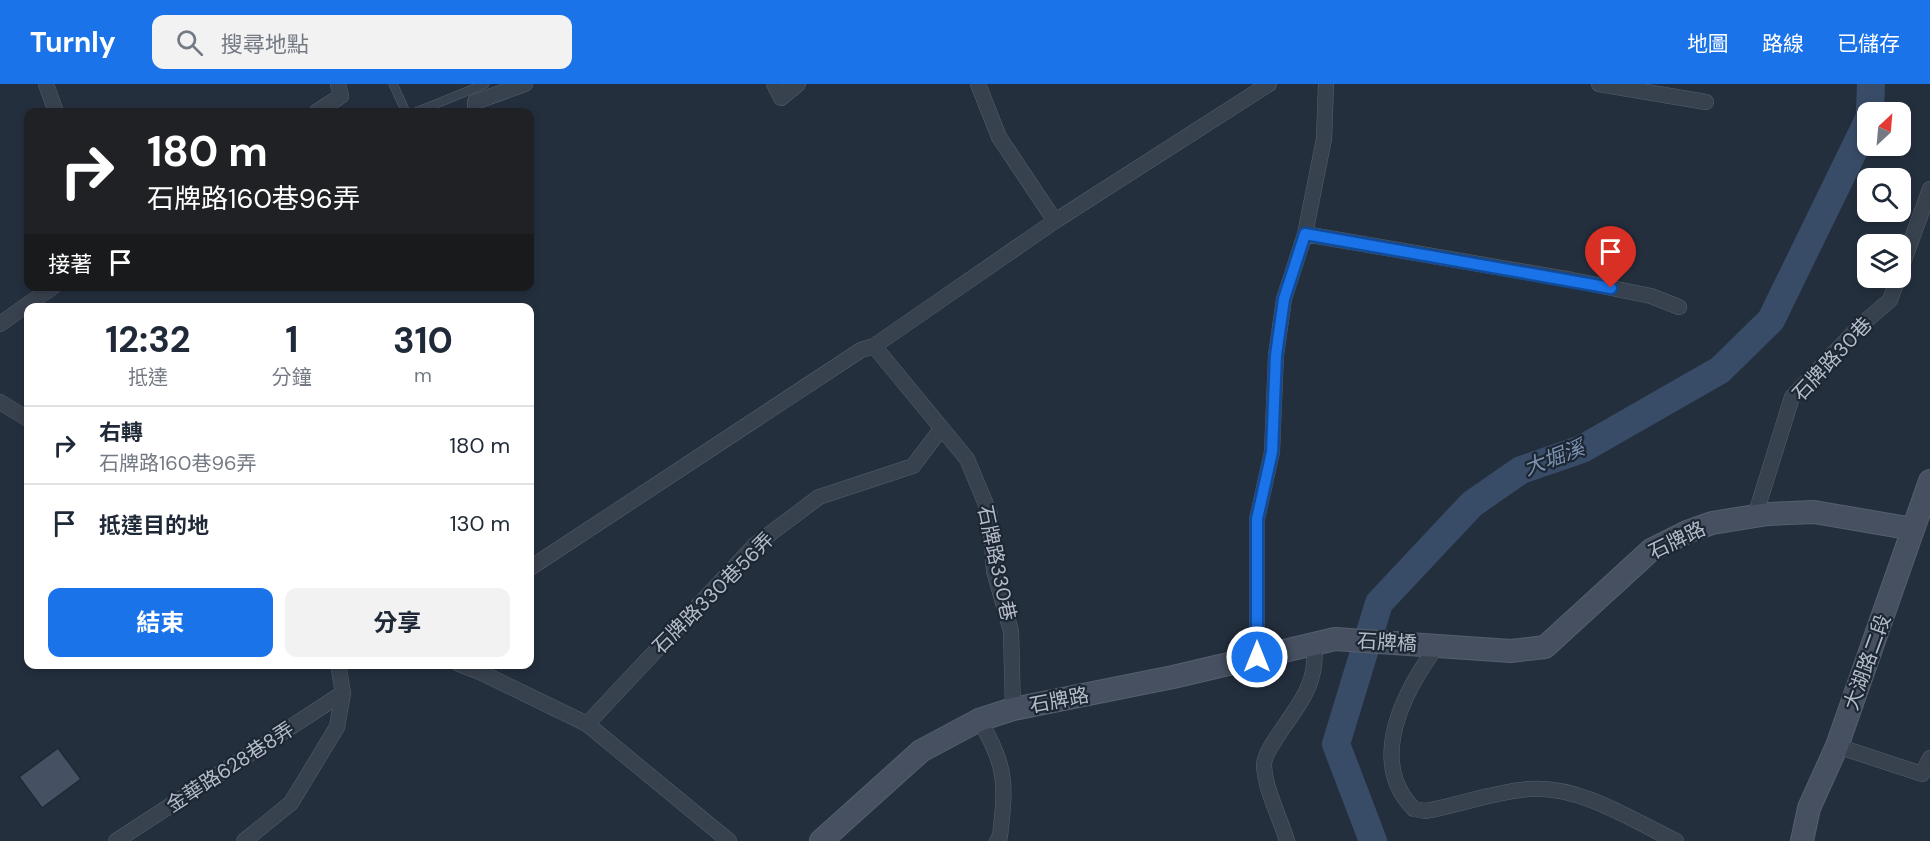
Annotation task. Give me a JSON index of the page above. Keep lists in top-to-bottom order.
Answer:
{
  "streets": {
    "street": [
      "石牌路30巷",
      "石牌路",
      "石牌路330巷",
      "石牌路330巷56弄",
      "石牌橋",
      "大湖路二段",
      "金華路628巷8弄"
    ]
  },
  "crossings": [
    ["石牌路30巷", "石牌路"],
    ["石牌路", "石牌路330巷"],
    ["石牌路", "石牌橋"],
    ["石牌路", "大湖路二段"],
    ["石牌路330巷", "石牌路330巷56弄"]
  ],
  "water": ["大堀溪"],
  "north": "top right",
  "page": {
    "header": "Turnly",
    "search": "搜尋地點",
    "nav": ["地圖", "路線", "已儲存"],
    "turn": ["180 m", "石牌路160巷96弄"],
    "then": "接著",
    "eta": [
      "12:32",
      "抵達",
      "1",
      "分鐘",
      "310",
      "m"
    ],
    "list": [
      {
        "name": "右轉",
        "note": "石牌路160巷96弄",
        "value": "180 m"
      },
      {
        "name": "抵達目的地",
        "value": "130 m"
      }
    ],
    "buttons": ["結束", "分享"]
  }
}
